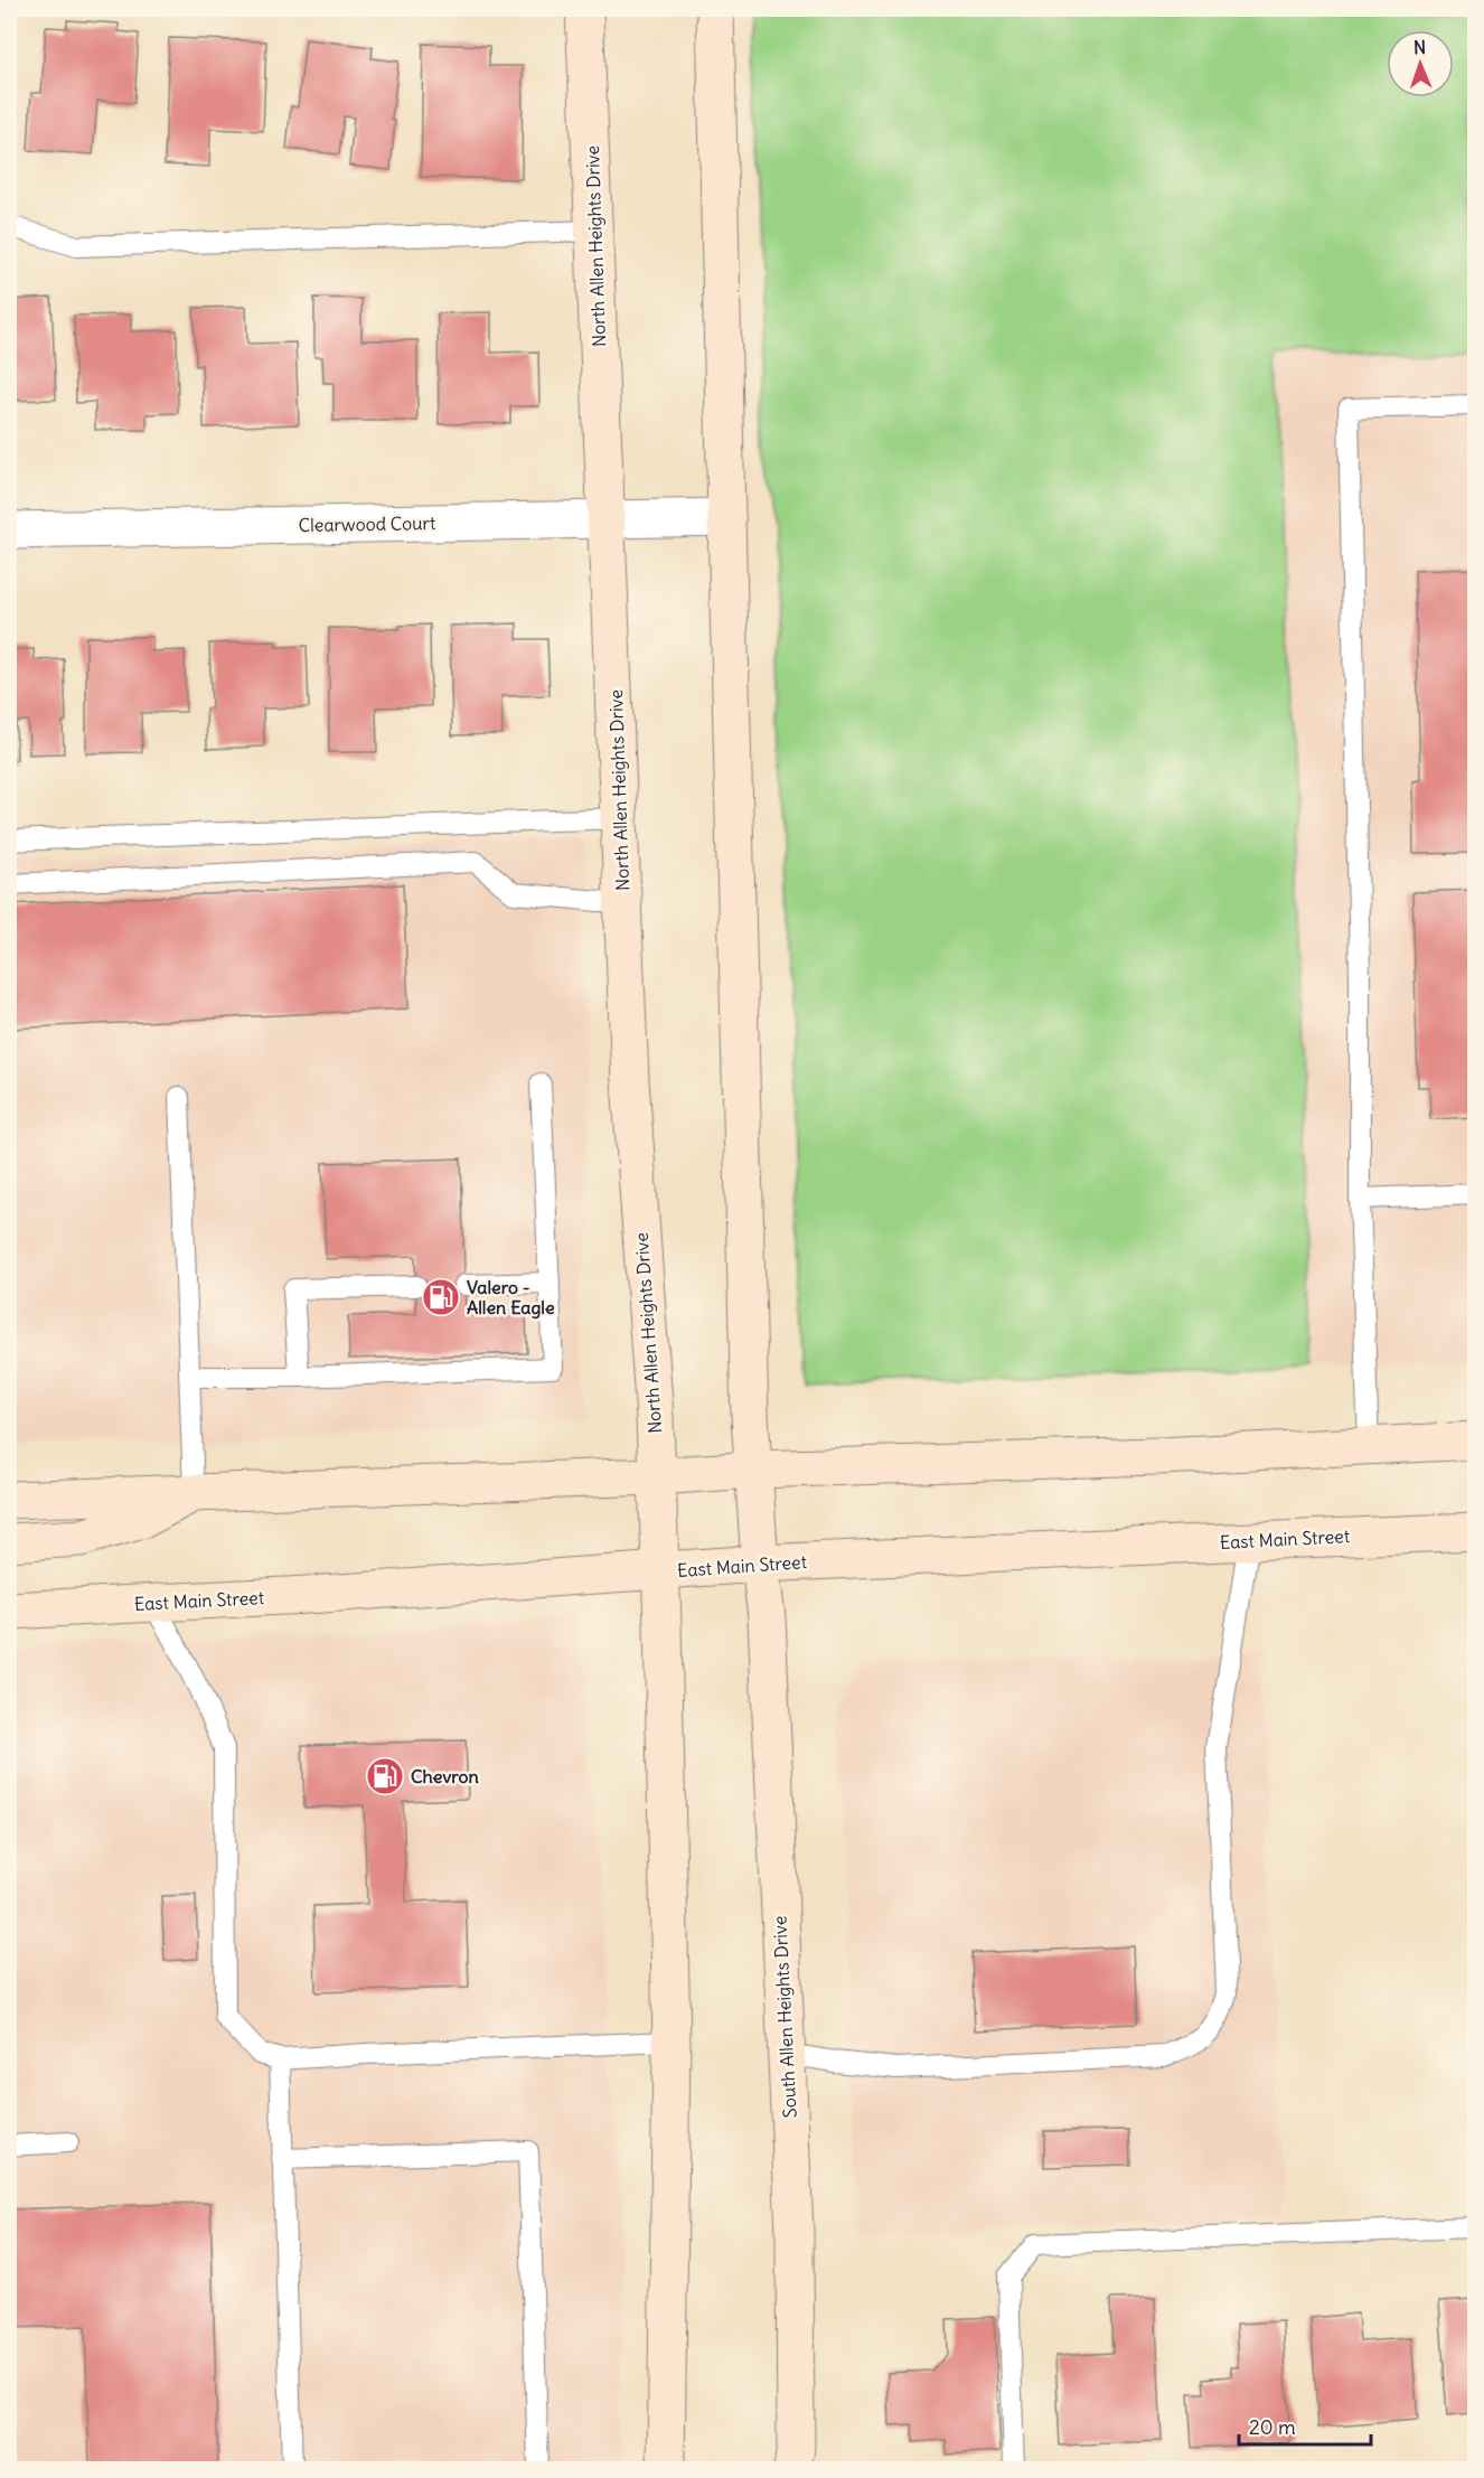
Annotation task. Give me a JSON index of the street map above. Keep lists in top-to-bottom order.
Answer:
{
  "streets": {
    "main road": ["North Allen Heights Drive", "East Main Street", "South Allen Heights Drive"],
    "street": ["Clearwood Court"]
  },
  "crossings": [
    ["North Allen Heights Drive", "Clearwood Court"],
    ["North Allen Heights Drive", "East Main Street"],
    ["East Main Street", "South Allen Heights Drive"]
  ],
  "places": {
    "fuel station": ["Valero - Allen Eagle", "Chevron"]
  },
  "scale_bar": "20 m",
  "north": "top"
}
